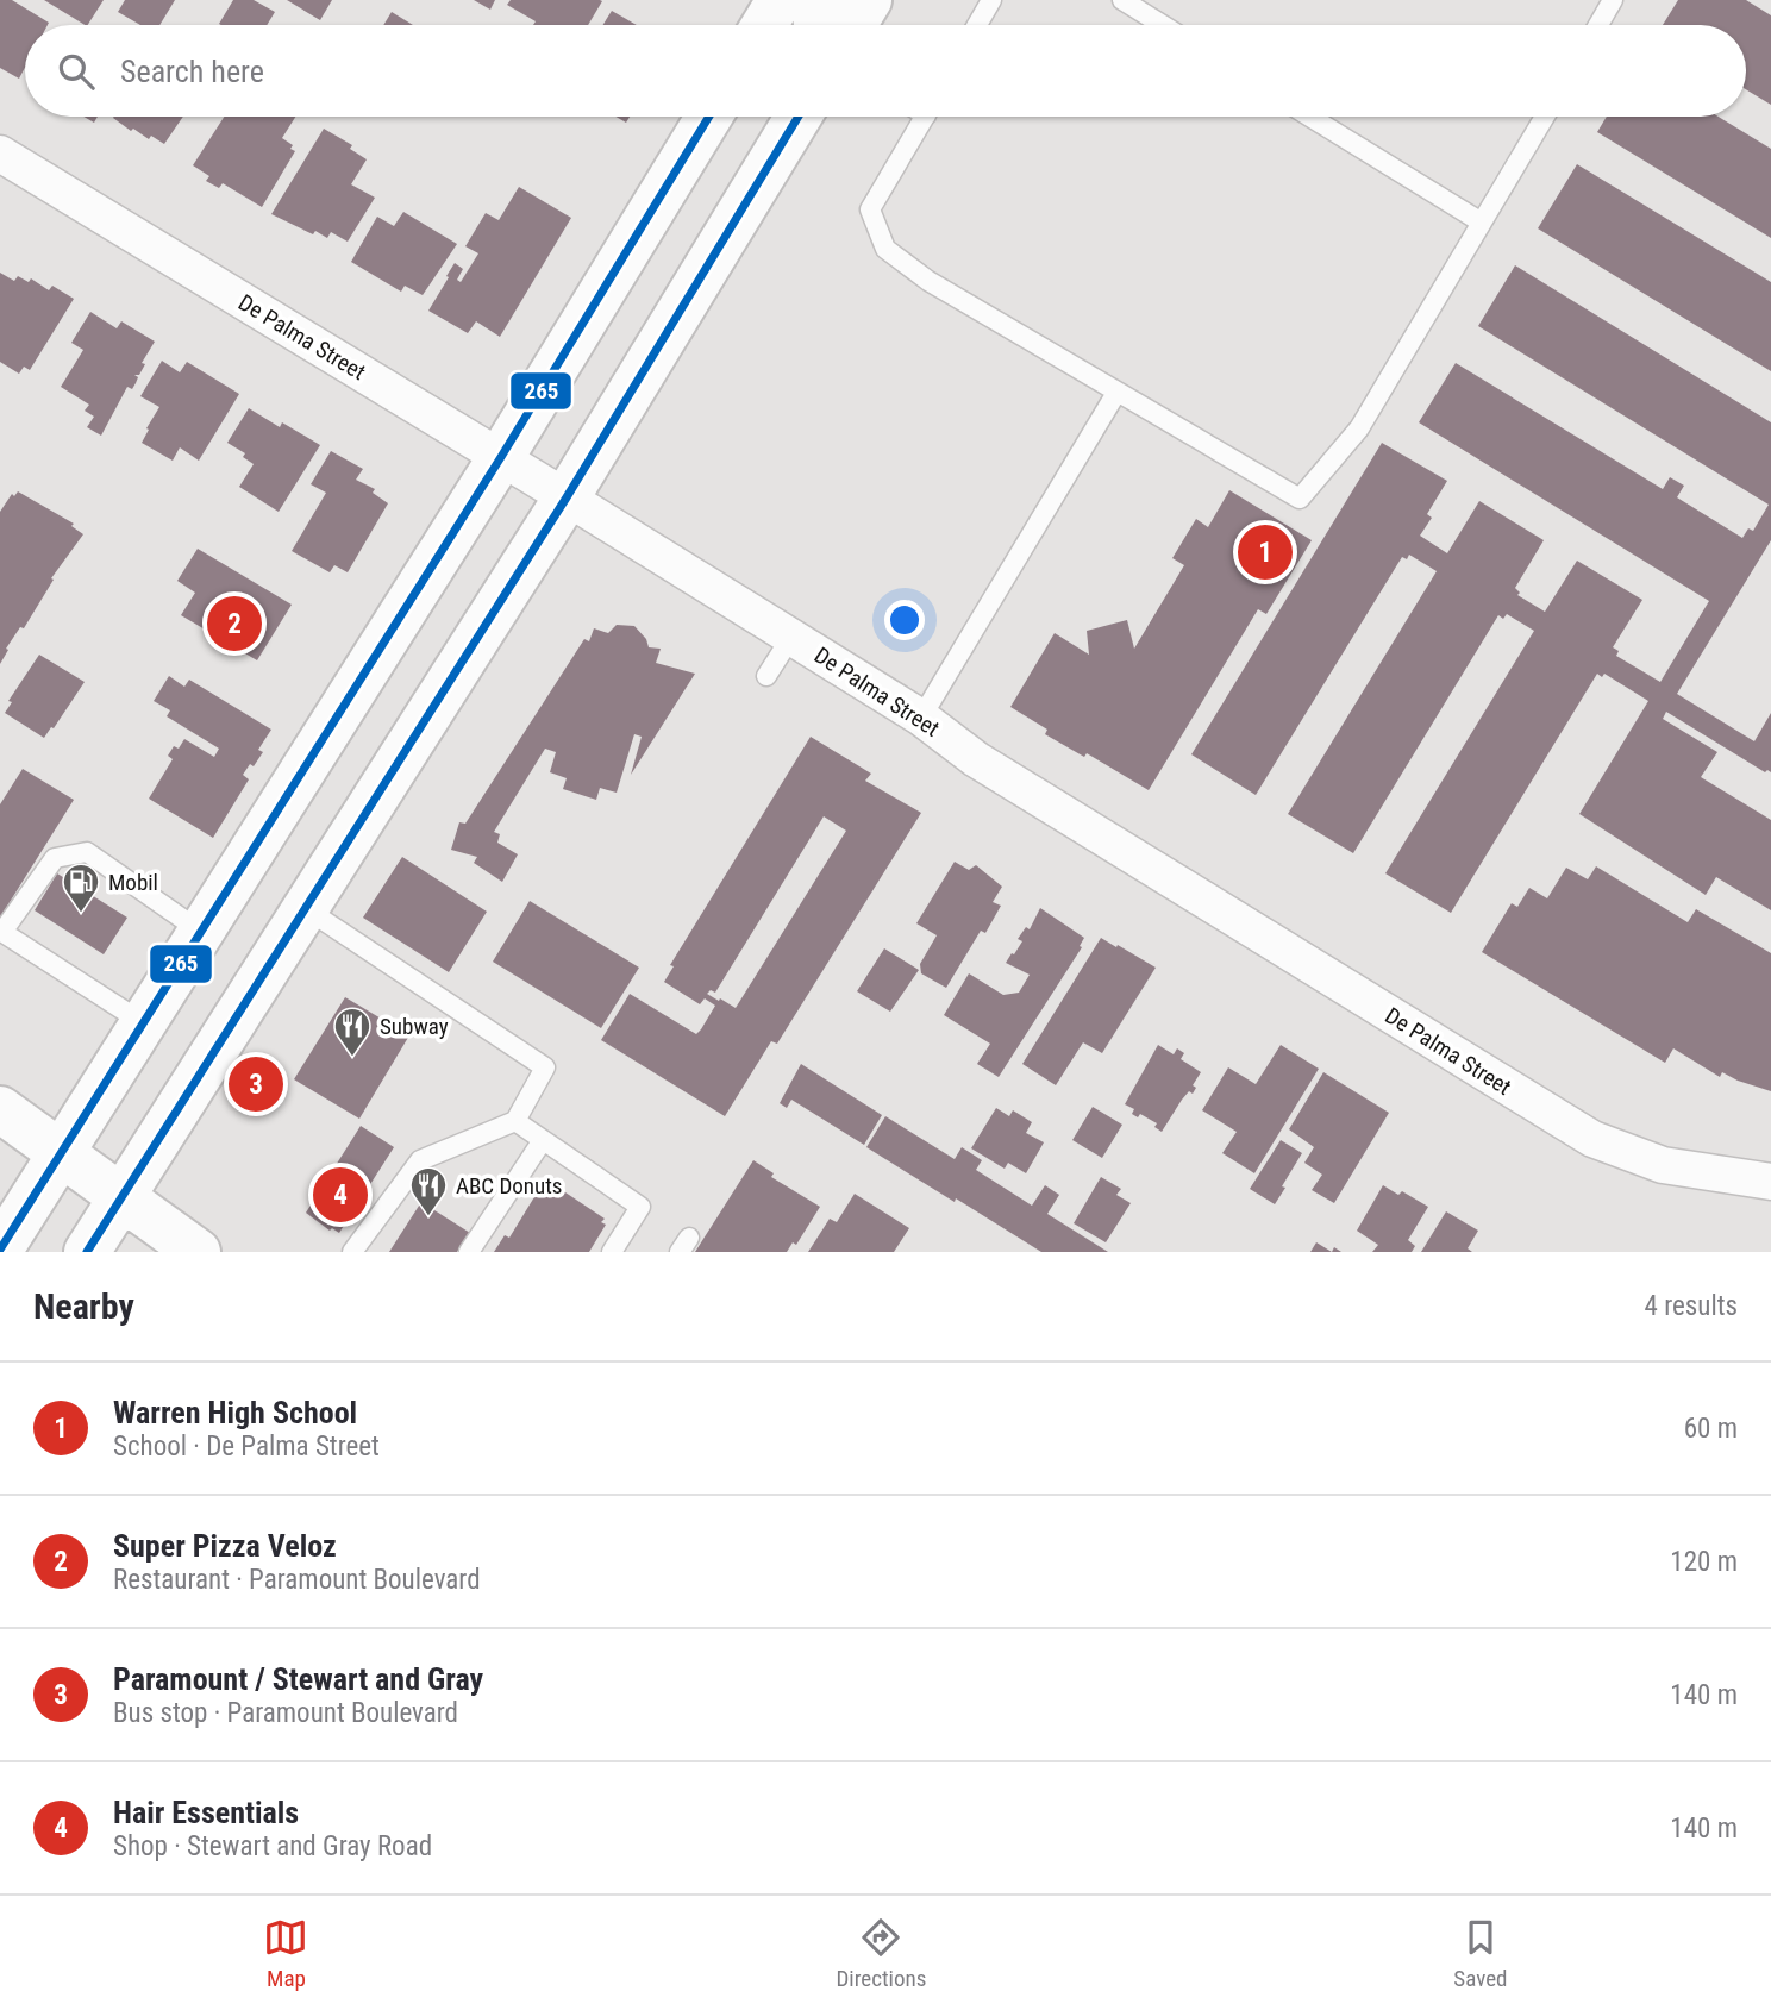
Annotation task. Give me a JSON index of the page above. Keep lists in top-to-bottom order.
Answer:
{
  "streets": {
    "street": ["De Palma Street"]
  },
  "places": {
    "fuel station": ["Mobil"],
    "restaurant": ["Subway", "ABC Donuts"]
  },
  "lines": ["transit line 265"],
  "page": {
    "search": "Search here",
    "pins": [
      "1",
      "2",
      "3",
      "4"
    ],
    "heading": ["Nearby", "4 results"],
    "list": [
      {
        "mark": "1",
        "name": "Warren High School",
        "note": "School · De Palma Street",
        "value": "60 m"
      },
      {
        "mark": "2",
        "name": "Super Pizza Veloz",
        "note": "Restaurant · Paramount Boulevard",
        "value": "120 m"
      },
      {
        "mark": "3",
        "name": "Paramount / Stewart and Gray",
        "note": "Bus stop · Paramount Boulevard",
        "value": "140 m"
      },
      {
        "mark": "4",
        "name": "Hair Essentials",
        "note": "Shop · Stewart and Gray Road",
        "value": "140 m"
      }
    ],
    "nav": ["Map", "Directions", "Saved"]
  }
}
